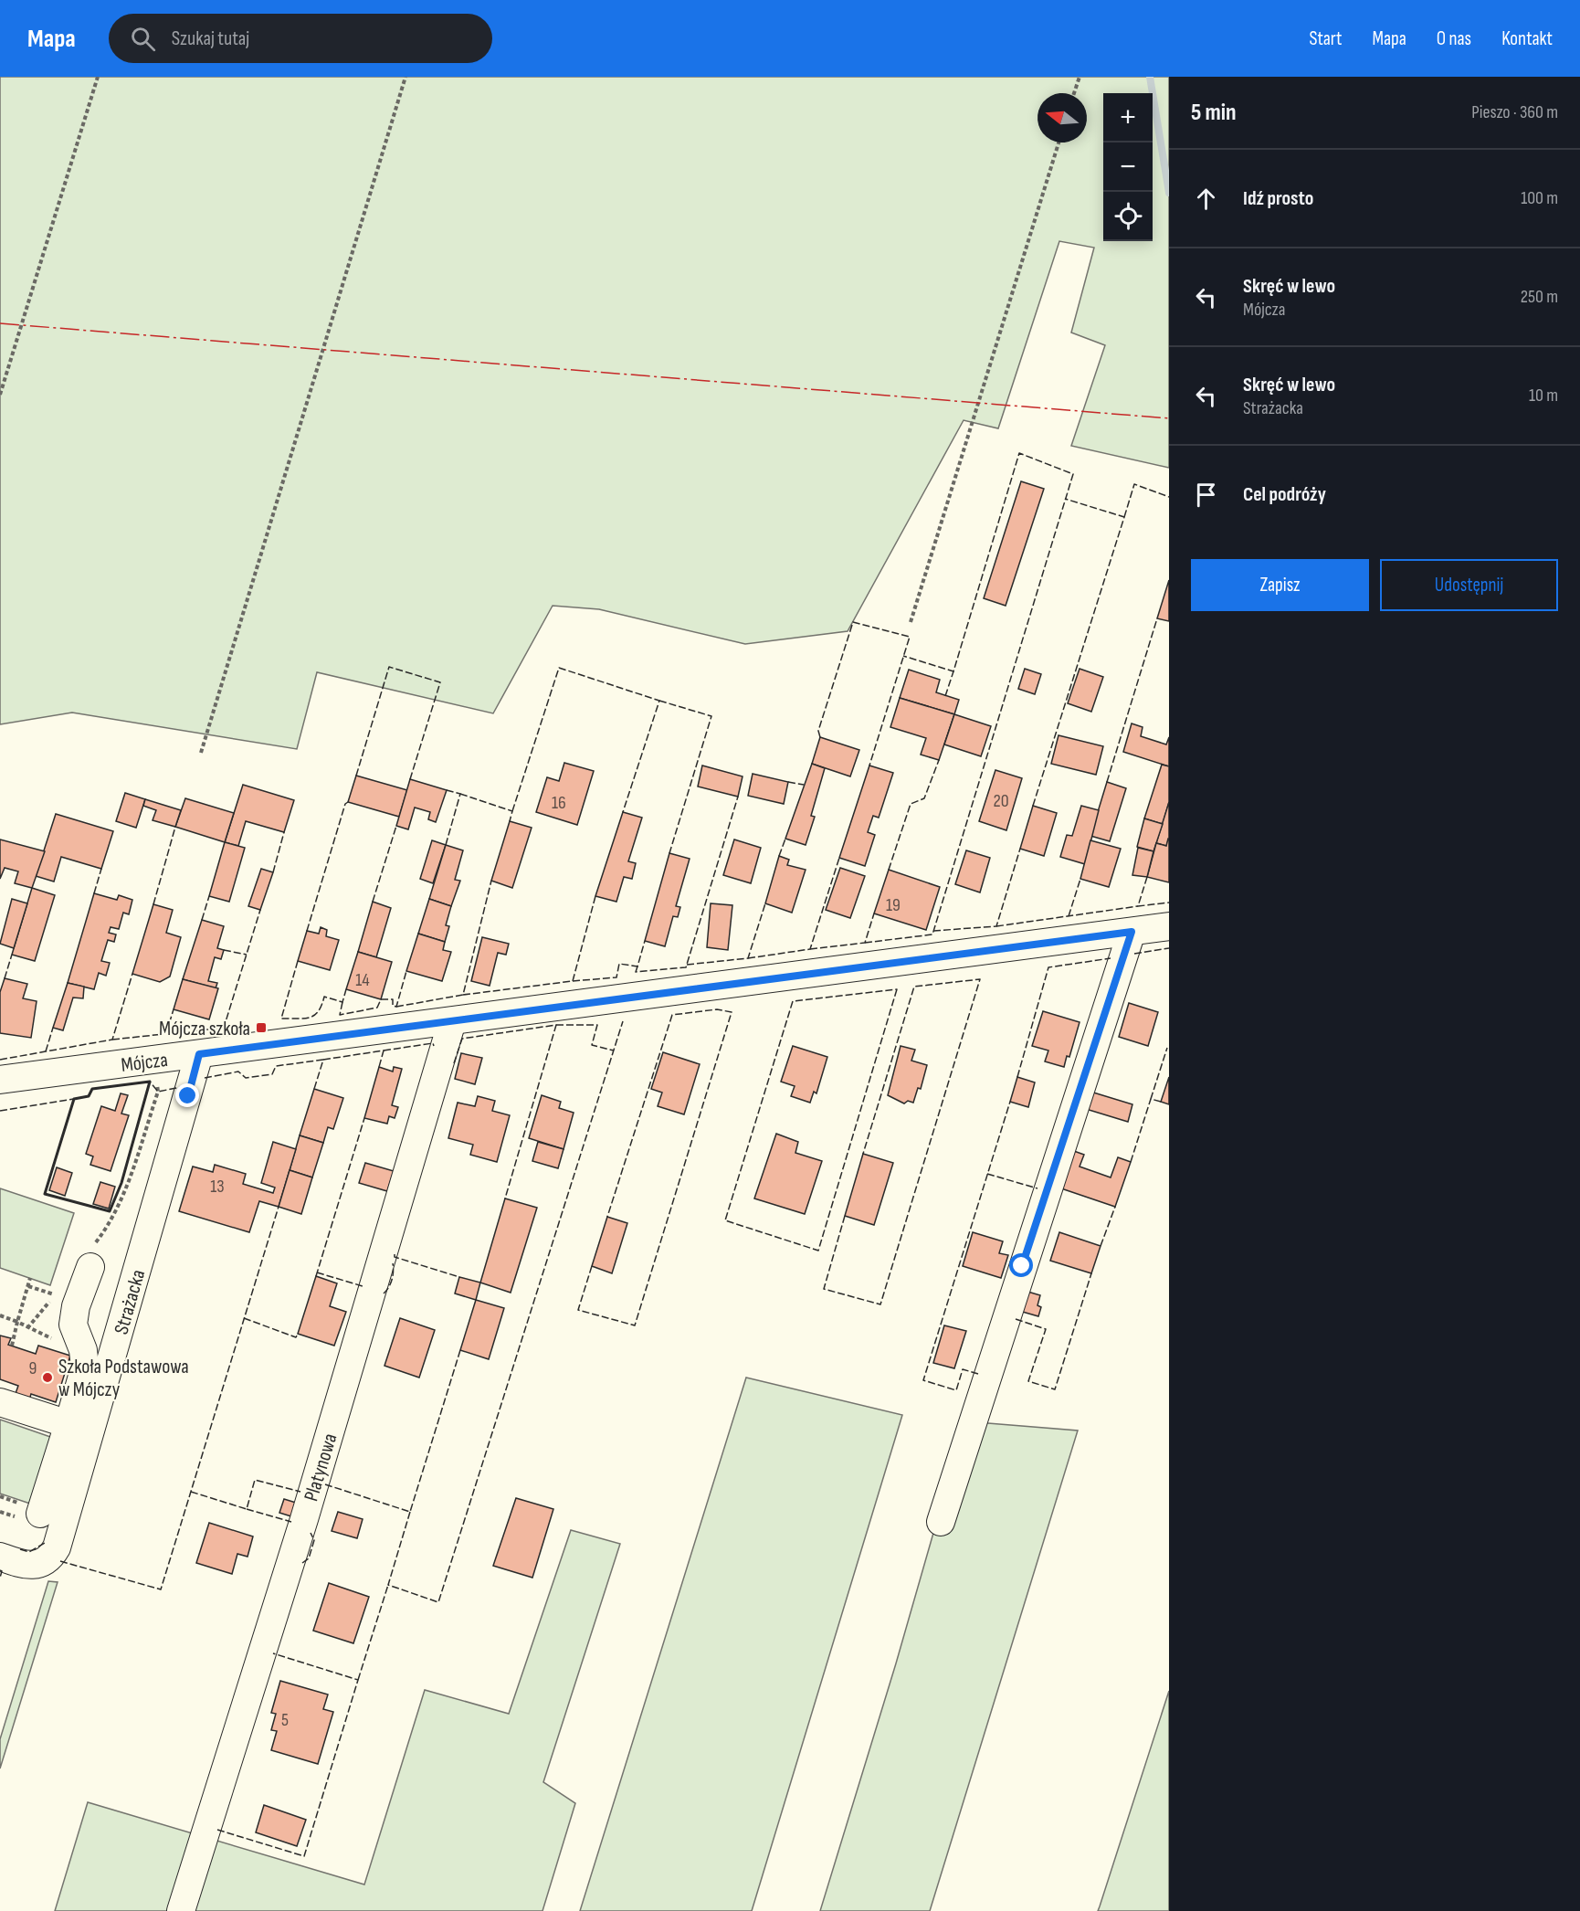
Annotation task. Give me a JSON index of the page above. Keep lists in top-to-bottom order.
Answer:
{
  "streets": {
    "street": ["Mójcza", "Strażacka", "Platynowa"]
  },
  "crossings": [
    ["Mójcza", "Strażacka"],
    ["Mójcza", "Platynowa"]
  ],
  "places": {
    "transit": ["Mójcza szkoła"],
    "other": ["Szkoła Podstawowa w Mójczy"]
  },
  "house_numbers": [
    "20",
    "16",
    "19",
    "14",
    "13",
    "9",
    "5"
  ],
  "north": "left",
  "page": {
    "header": "Mapa",
    "search": "Szukaj tutaj",
    "nav": [
      "Start",
      "Mapa",
      "O nas",
      "Kontakt"
    ],
    "heading": ["5 min", "Pieszo · 360 m"],
    "map_buttons": ["+", "−"],
    "list": [
      ["Idź prosto", "100 m"],
      ["Skręć w lewo", "Mójcza", "250 m"],
      ["Skręć w lewo", "Strażacka", "10 m"],
      "Cel podróży"
    ],
    "buttons": ["Zapisz", "Udostępnij"]
  }
}
